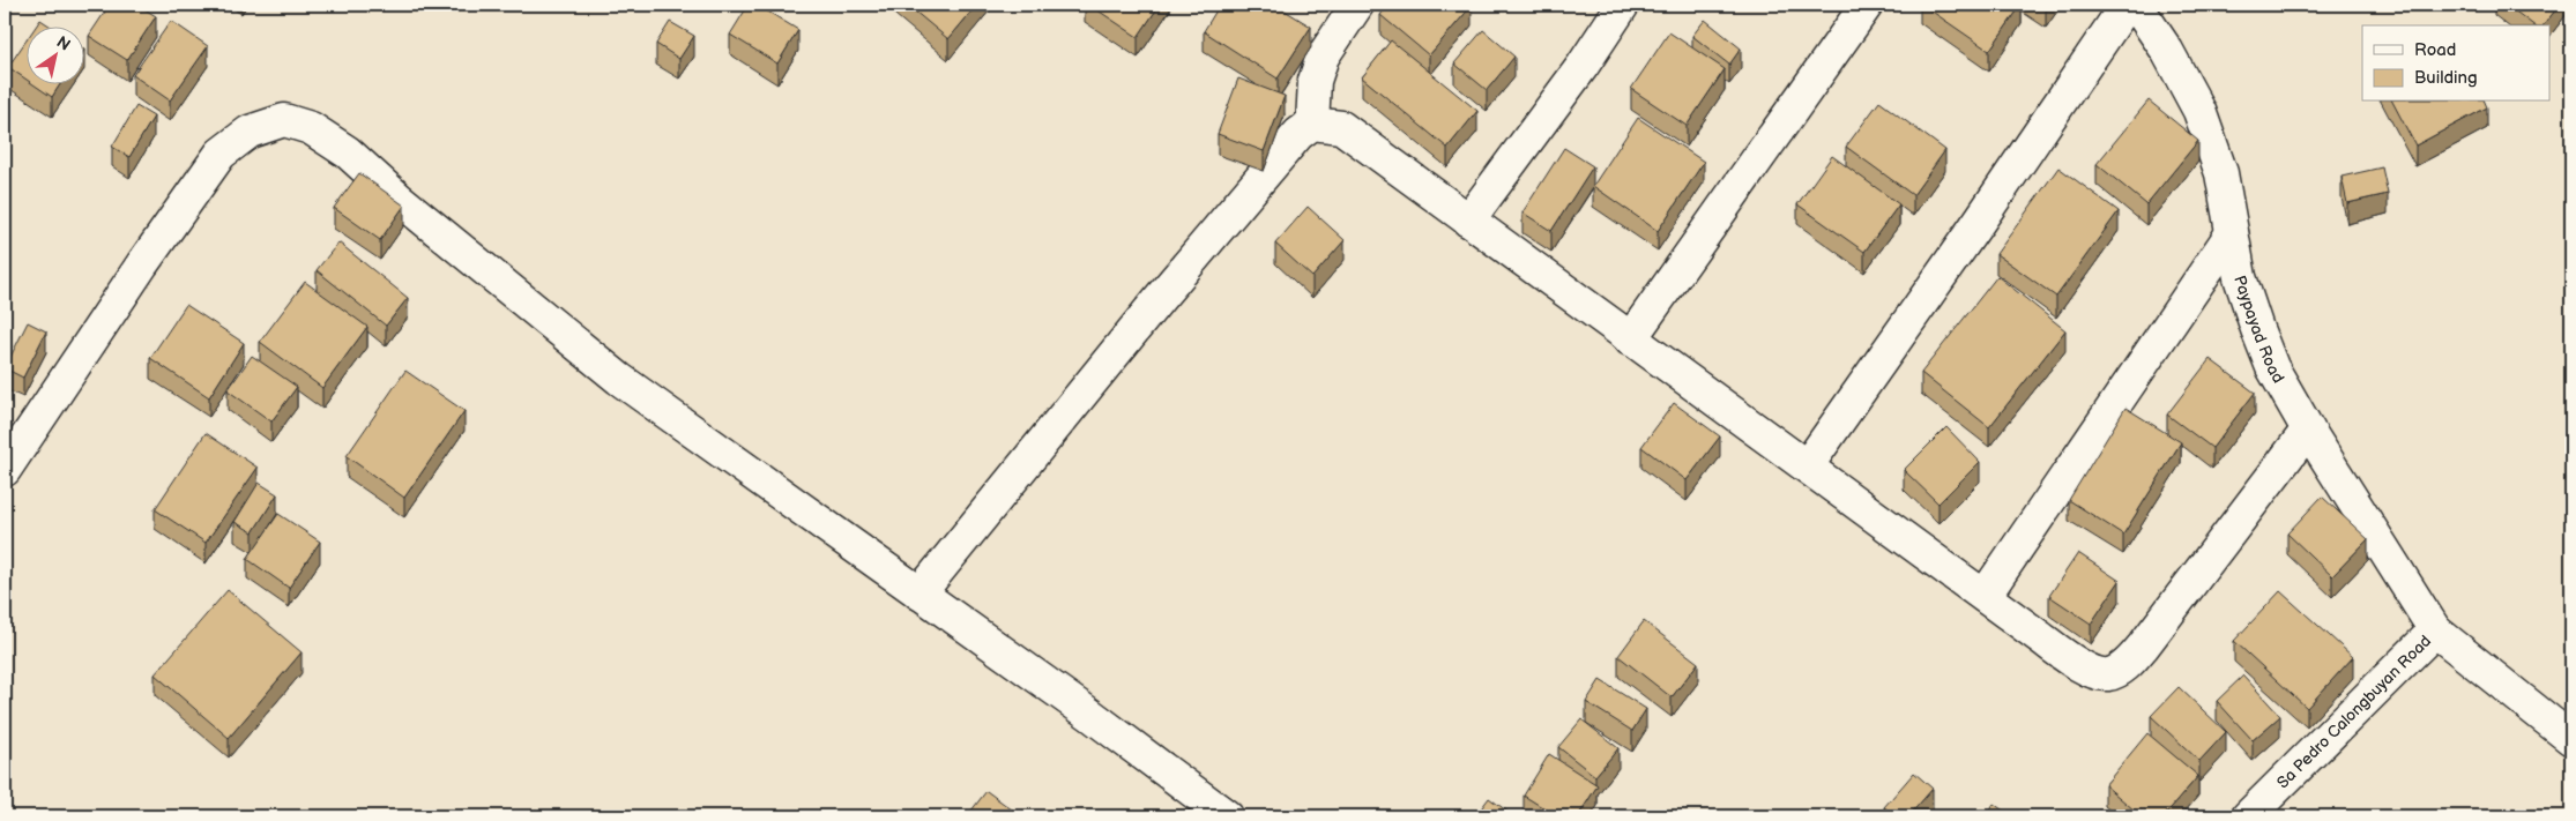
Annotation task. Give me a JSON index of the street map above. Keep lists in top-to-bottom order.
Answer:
{
  "streets": {
    "street": ["Paypayad Road", "Sa Pedro Calongbuyan Road"]
  },
  "crossings": [
    ["Paypayad Road", "Sa Pedro Calongbuyan Road"]
  ],
  "legend": ["Road", "Building"],
  "north": "top right"
}
